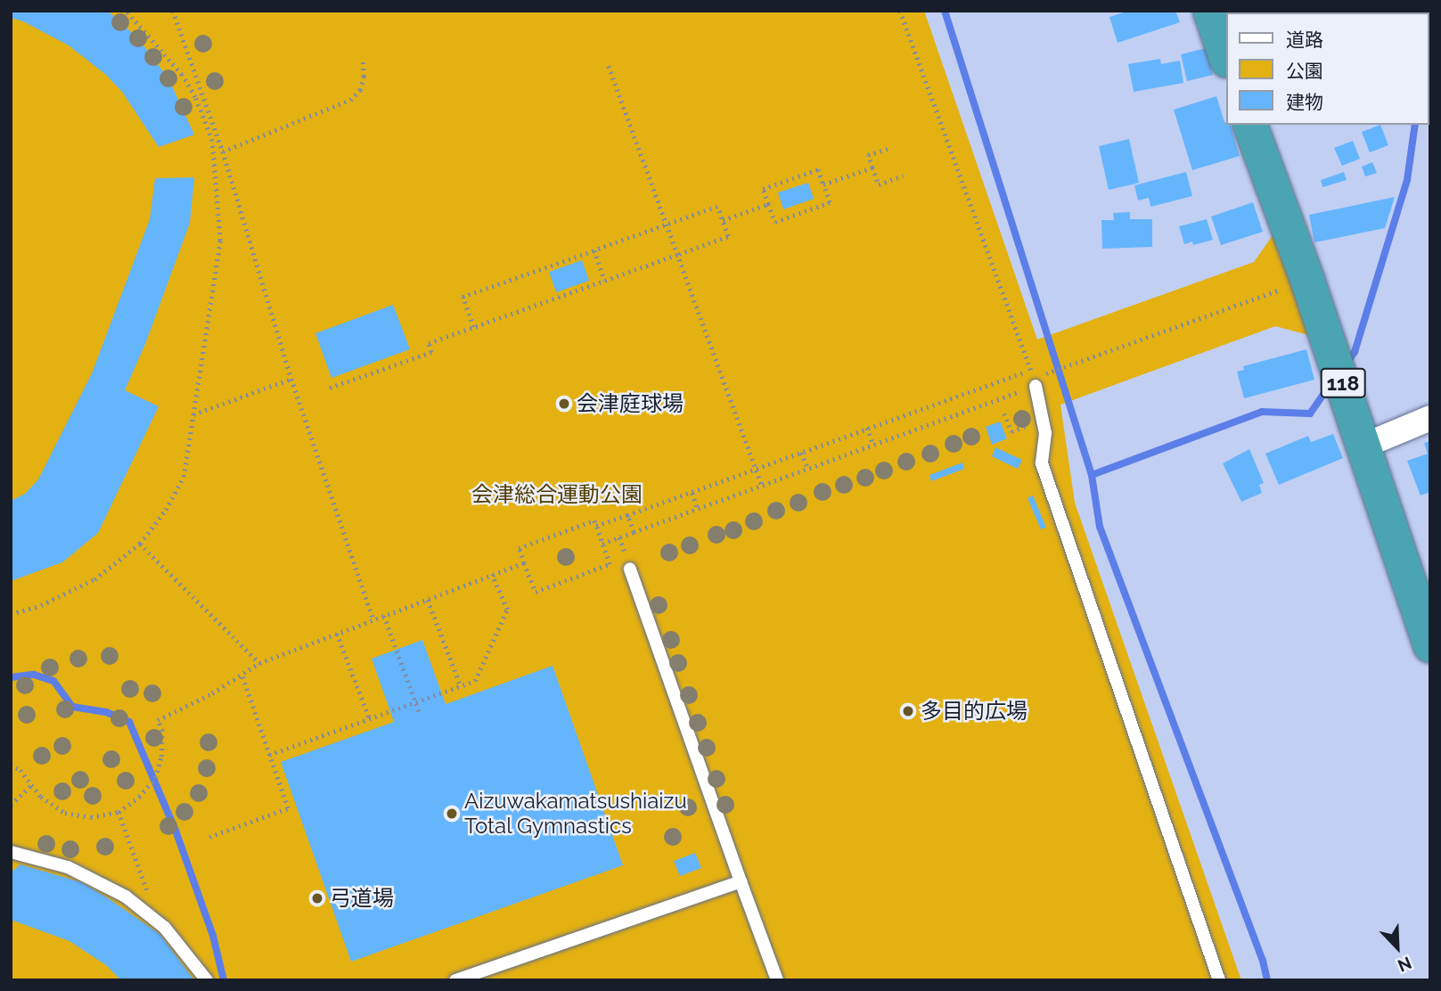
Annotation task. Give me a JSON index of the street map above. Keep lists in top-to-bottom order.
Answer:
{
  "streets": {
    "highway": ["118"]
  },
  "parks": ["会津総合運動公園"],
  "places": [
    "会津庭球場",
    "多目的広場",
    "Aizuwakamatsushiaizu Total Gymnastics",
    "弓道場"
  ],
  "legend": ["道路", "公園", "建物"],
  "north": "bottom right"
}
